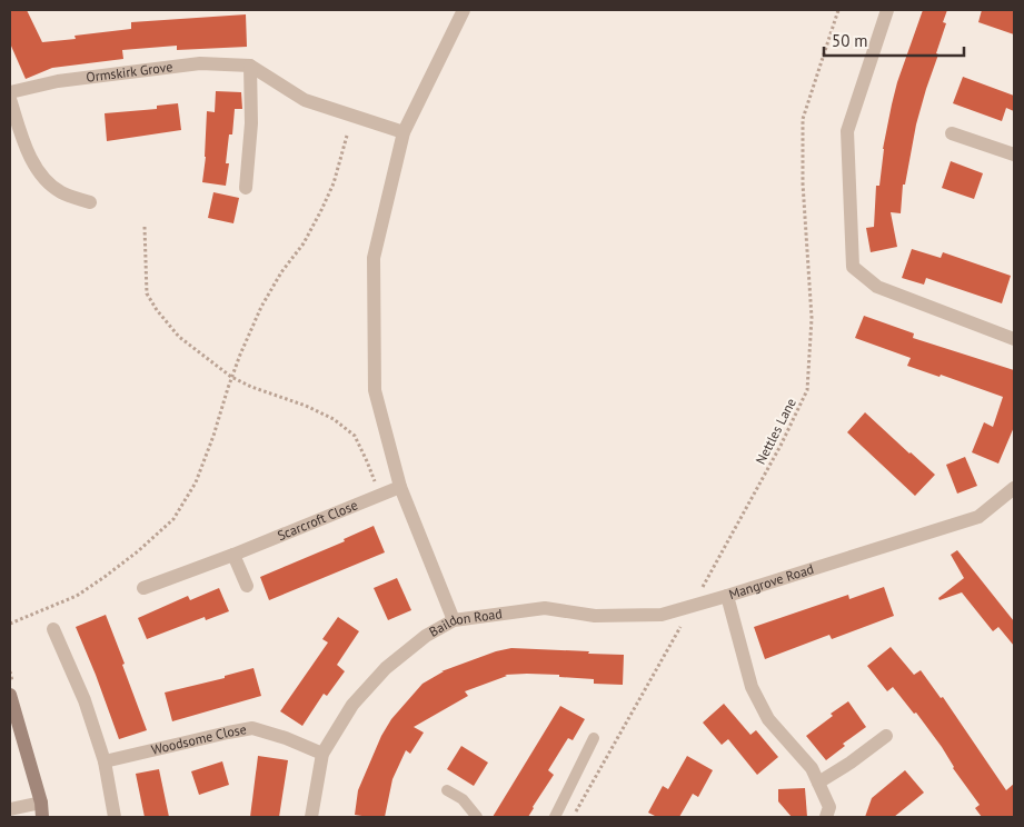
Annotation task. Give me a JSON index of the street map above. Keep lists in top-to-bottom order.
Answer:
{
  "streets": {
    "street": [
      "Ormskirk Grove",
      "Scarcroft Close",
      "Mangrove Road",
      "Baildon Road",
      "Woodsome Close"
    ],
    "path": ["Nettles Lane"]
  },
  "crossings": [
    ["Nettles Lane", "Baildon Road"],
    ["Mangrove Road", "Baildon Road"],
    ["Baildon Road", "Woodsome Close"]
  ],
  "scale_bar": "50 m"
}
